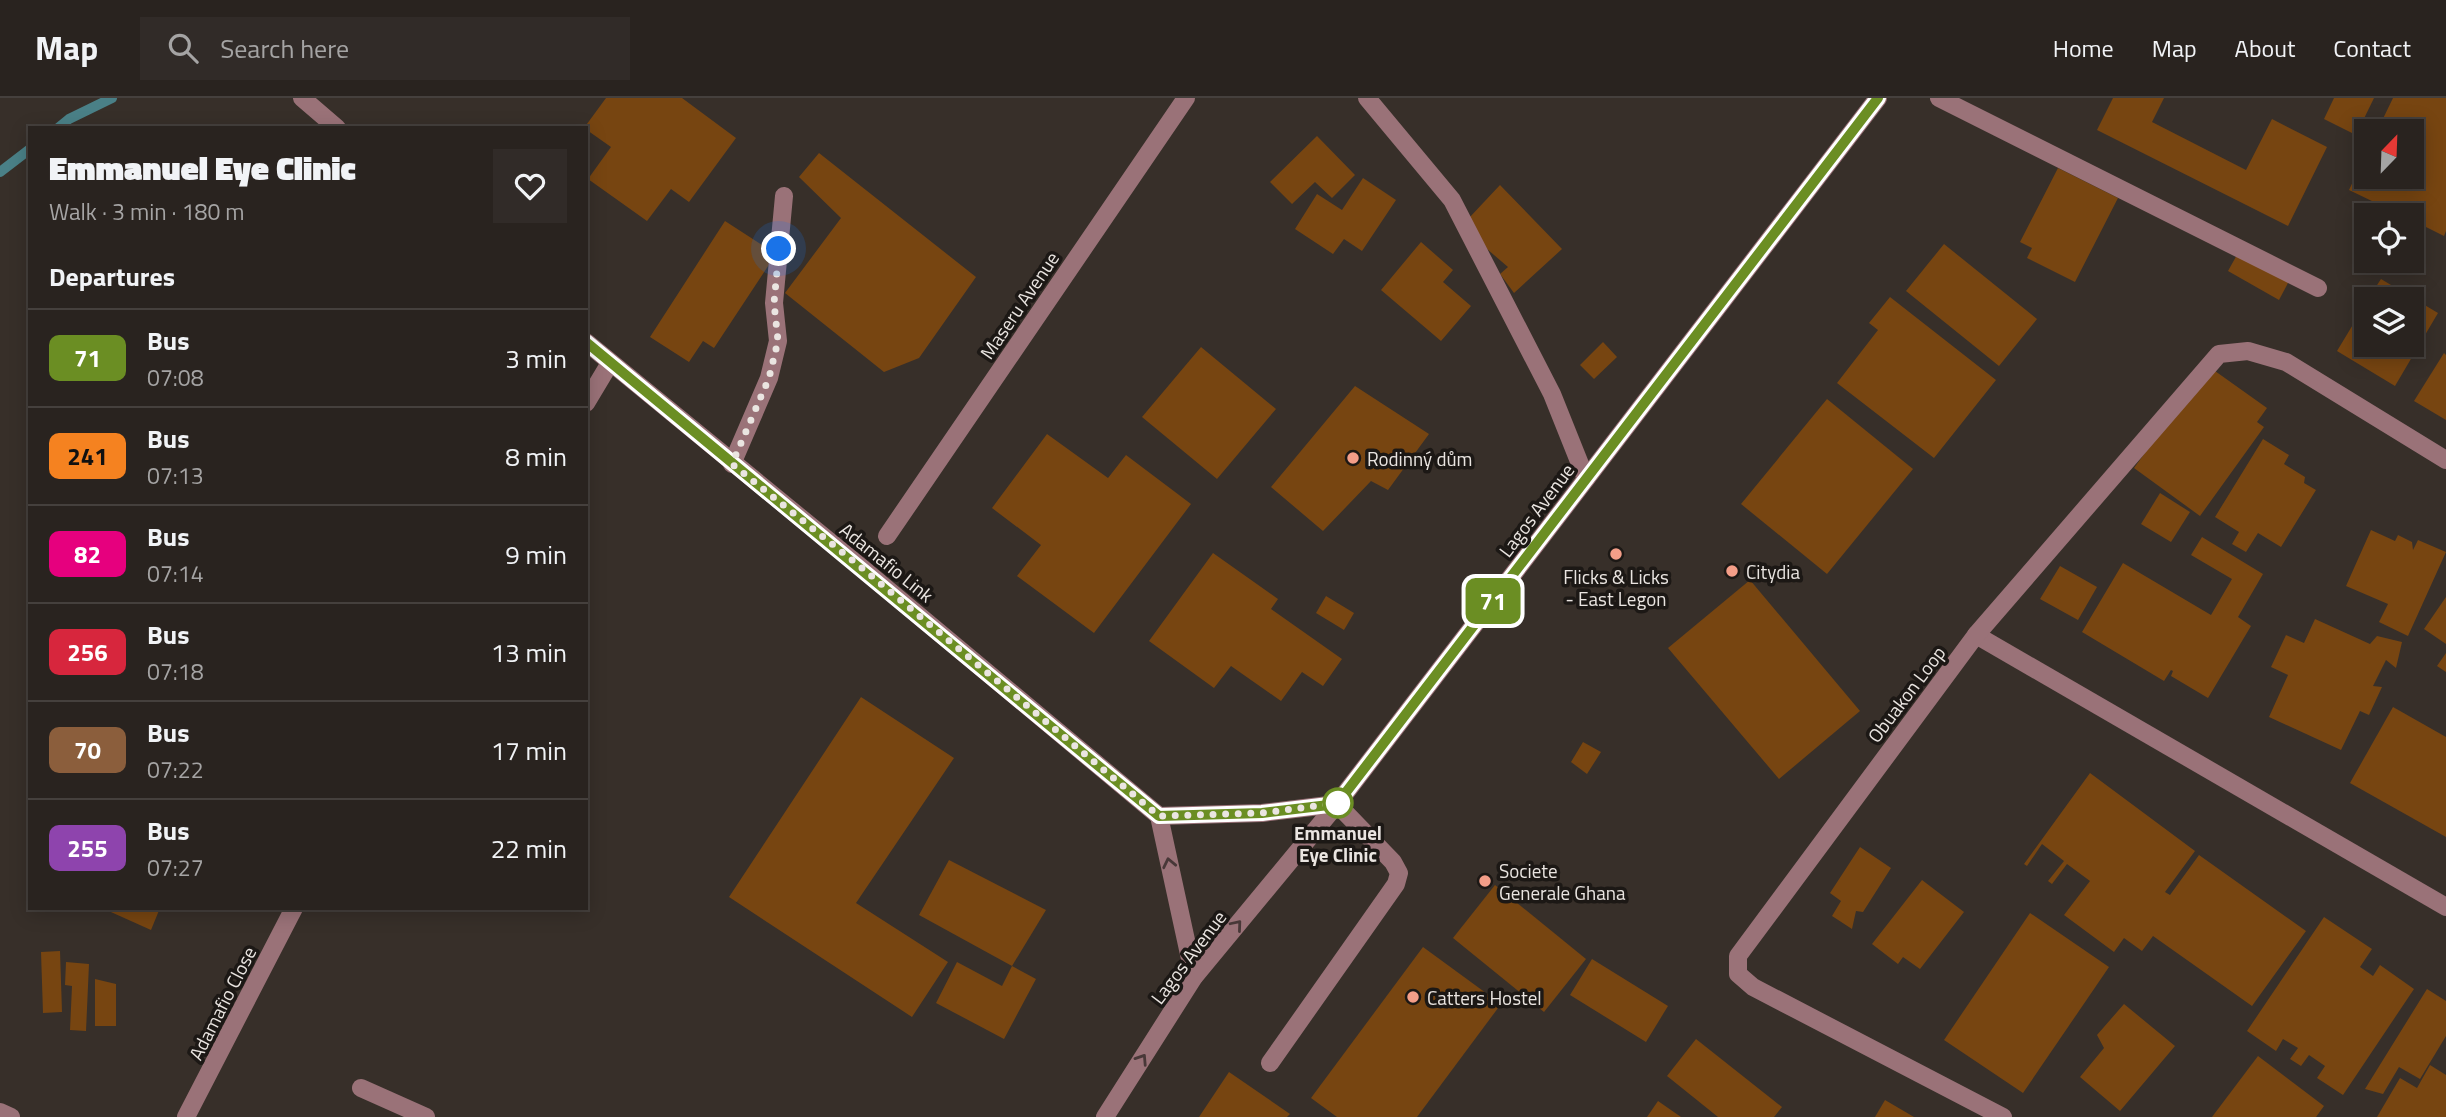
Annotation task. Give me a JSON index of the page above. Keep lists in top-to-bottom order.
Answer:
{
  "streets": {
    "street": [
      "Maseru Avenue",
      "Lagos Avenue",
      "Adamafio Link",
      "Obuakon Loop",
      "Adamafio Close"
    ]
  },
  "places": [
    "Rodinný dům",
    "Flicks & Licks - East Legon",
    "Citydia",
    "Emmanuel Eye Clinic",
    "Societe Generale Ghana",
    "Catters Hostel"
  ],
  "lines": ["bus line 71"],
  "north": "top right",
  "page": {
    "header": "Map",
    "search": "Search here",
    "nav": [
      "Home",
      "Map",
      "About",
      "Contact"
    ],
    "on_map": "71",
    "heading": [
      ["Emmanuel Eye Clinic", "Walk · 3 min · 180 m"],
      "Departures"
    ],
    "list": [
      {
        "mark": "71",
        "name": "Bus",
        "note": "07:08",
        "value": "3 min"
      },
      {
        "mark": "241",
        "name": "Bus",
        "note": "07:13",
        "value": "8 min"
      },
      {
        "mark": "82",
        "name": "Bus",
        "note": "07:14",
        "value": "9 min"
      },
      {
        "mark": "256",
        "name": "Bus",
        "note": "07:18",
        "value": "13 min"
      },
      {
        "mark": "70",
        "name": "Bus",
        "note": "07:22",
        "value": "17 min"
      },
      {
        "mark": "255",
        "name": "Bus",
        "note": "07:27",
        "value": "22 min"
      }
    ]
  }
}
